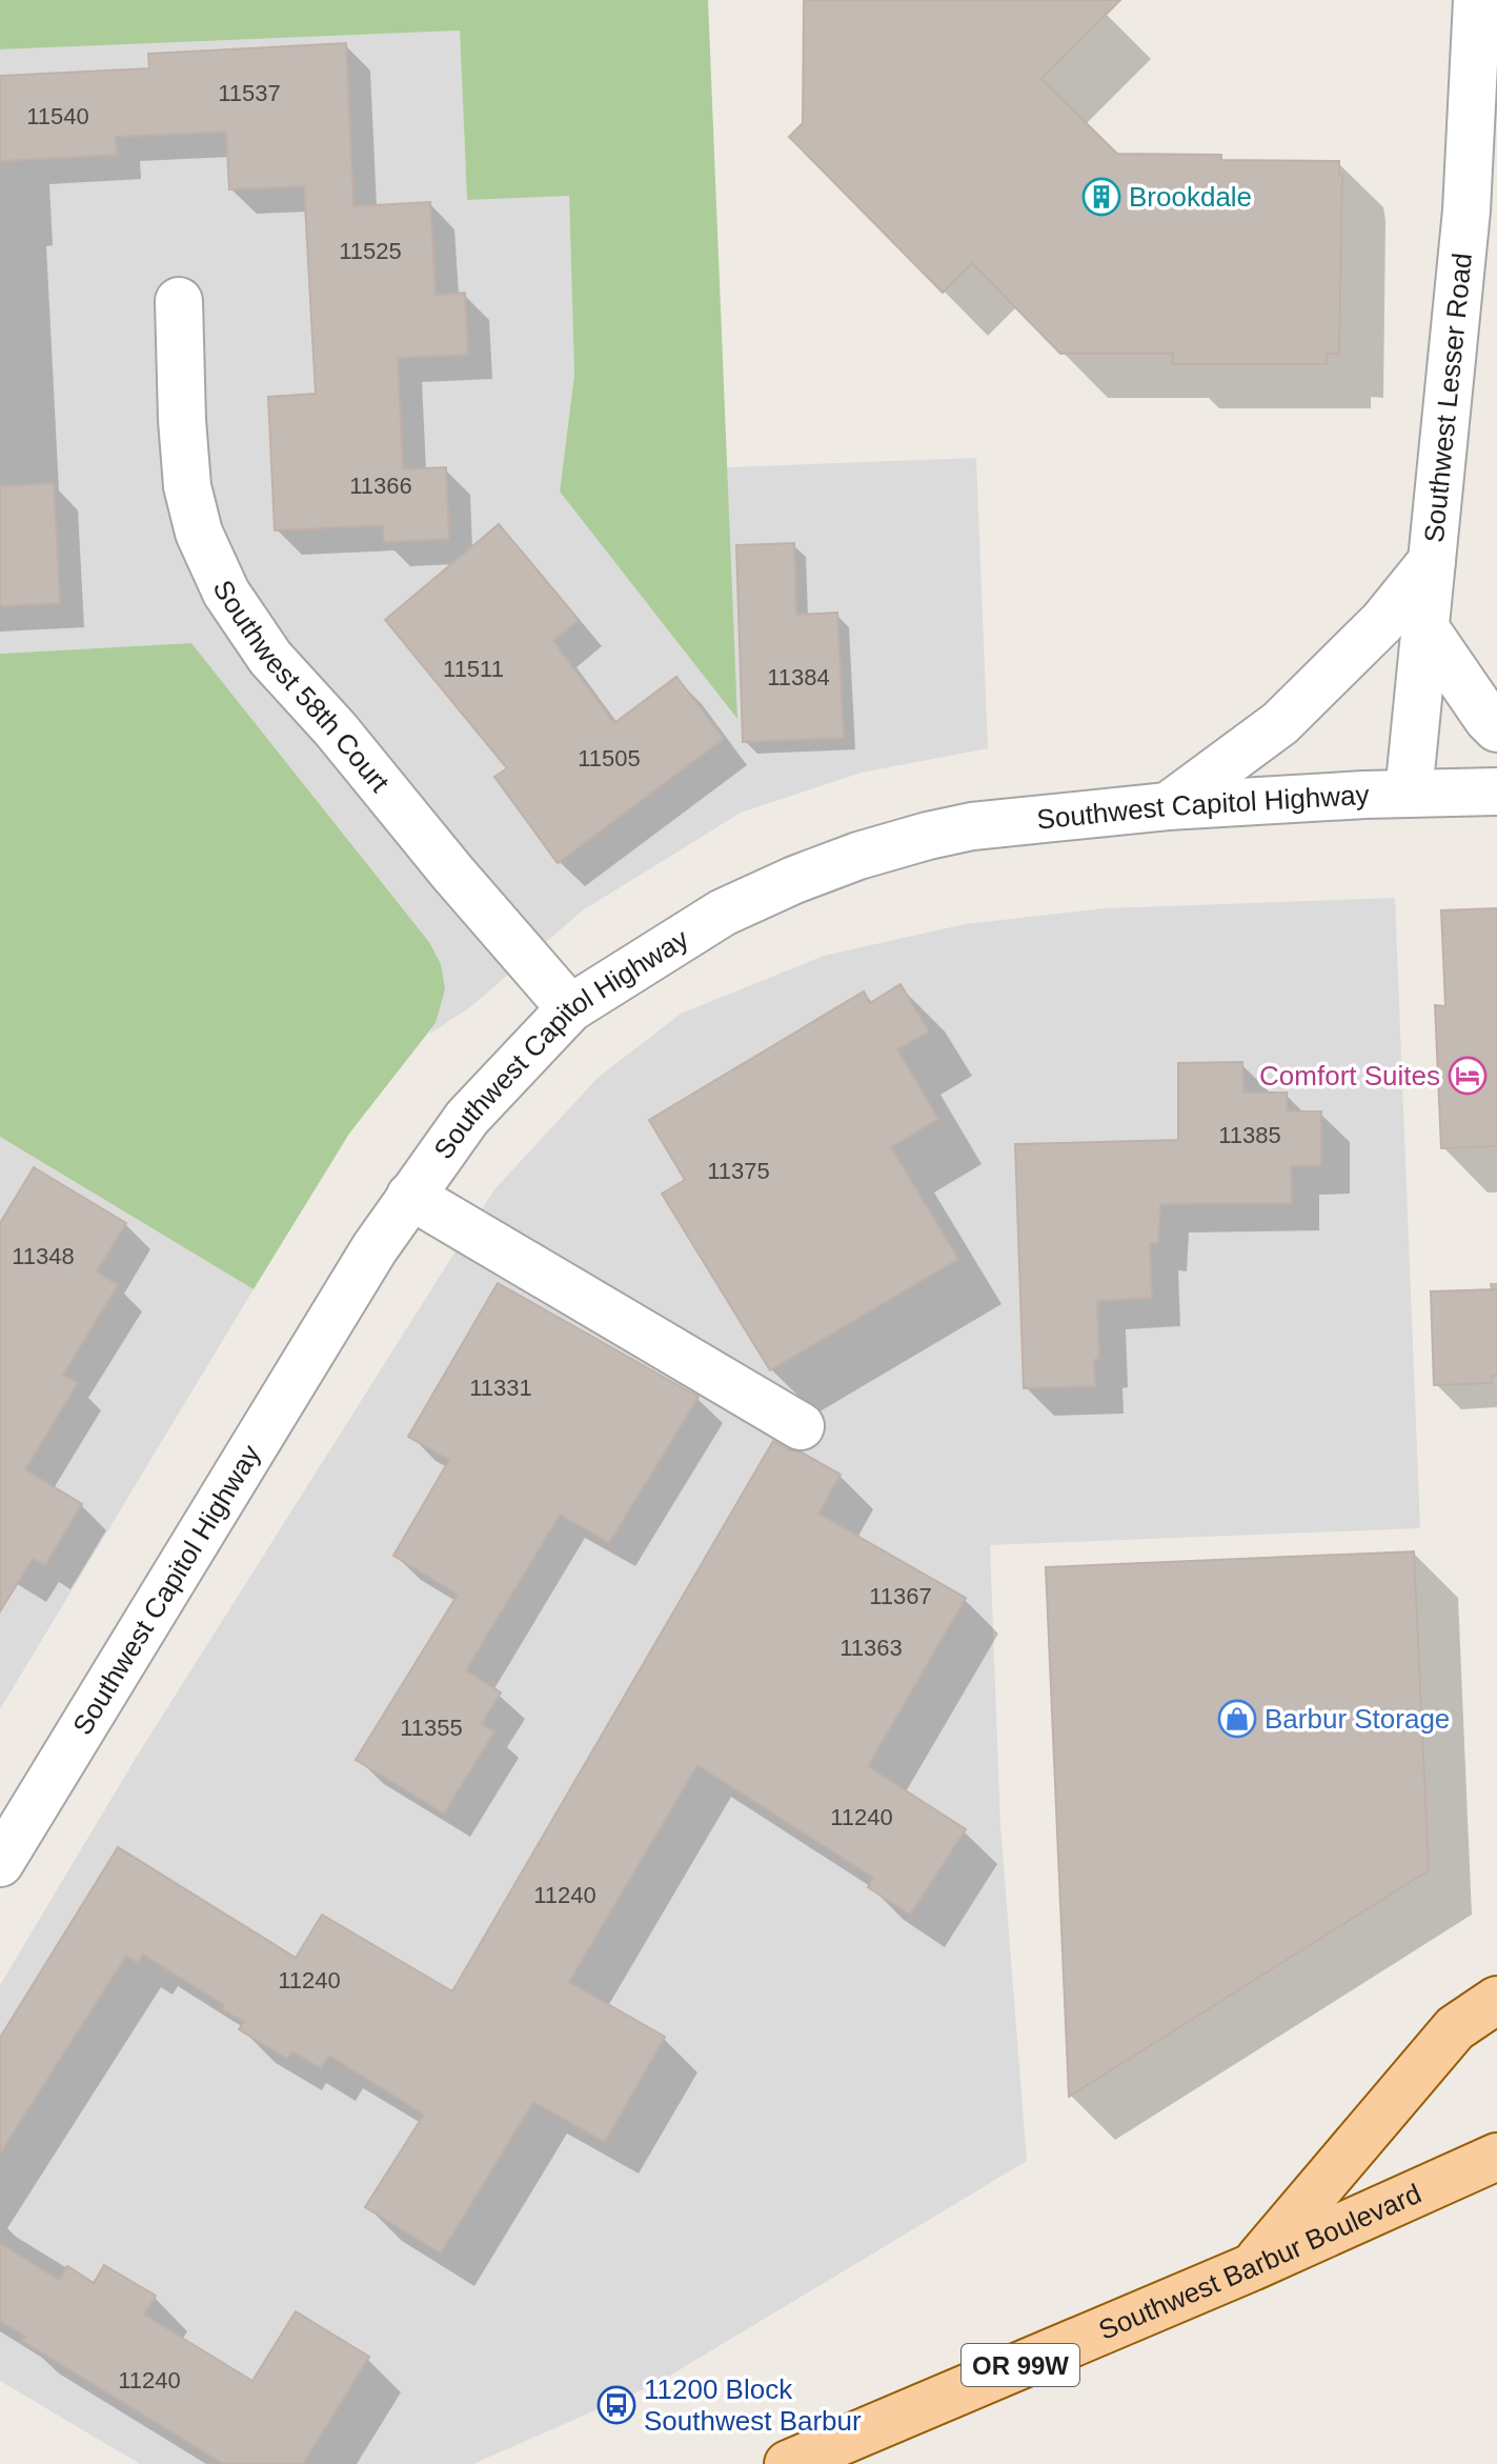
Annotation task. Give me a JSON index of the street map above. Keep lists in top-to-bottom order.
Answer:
{
  "streets": {
    "main road": ["Southwest Barbur Boulevard", "OR 99W"],
    "street": ["Southwest Lesser Road", "Southwest 58th Court", "Southwest Capitol Highway"]
  },
  "crossings": [
    ["Southwest Lesser Road", "Southwest Capitol Highway"],
    ["Southwest 58th Court", "Southwest Capitol Highway"]
  ],
  "places": {
    "building": ["Brookdale"],
    "hotel": ["Comfort Suites"],
    "shop": ["Barbur Storage"],
    "bus stop": ["11200 Block Southwest Barbur"]
  },
  "house_numbers": [
    "11537",
    "11540",
    "11525",
    "11366",
    "11511",
    "11384",
    "11505",
    "11385",
    "11375",
    "11348",
    "11331",
    "11367",
    "11363",
    "11355",
    "11240",
    "11240",
    "11240",
    "11240"
  ]
}
